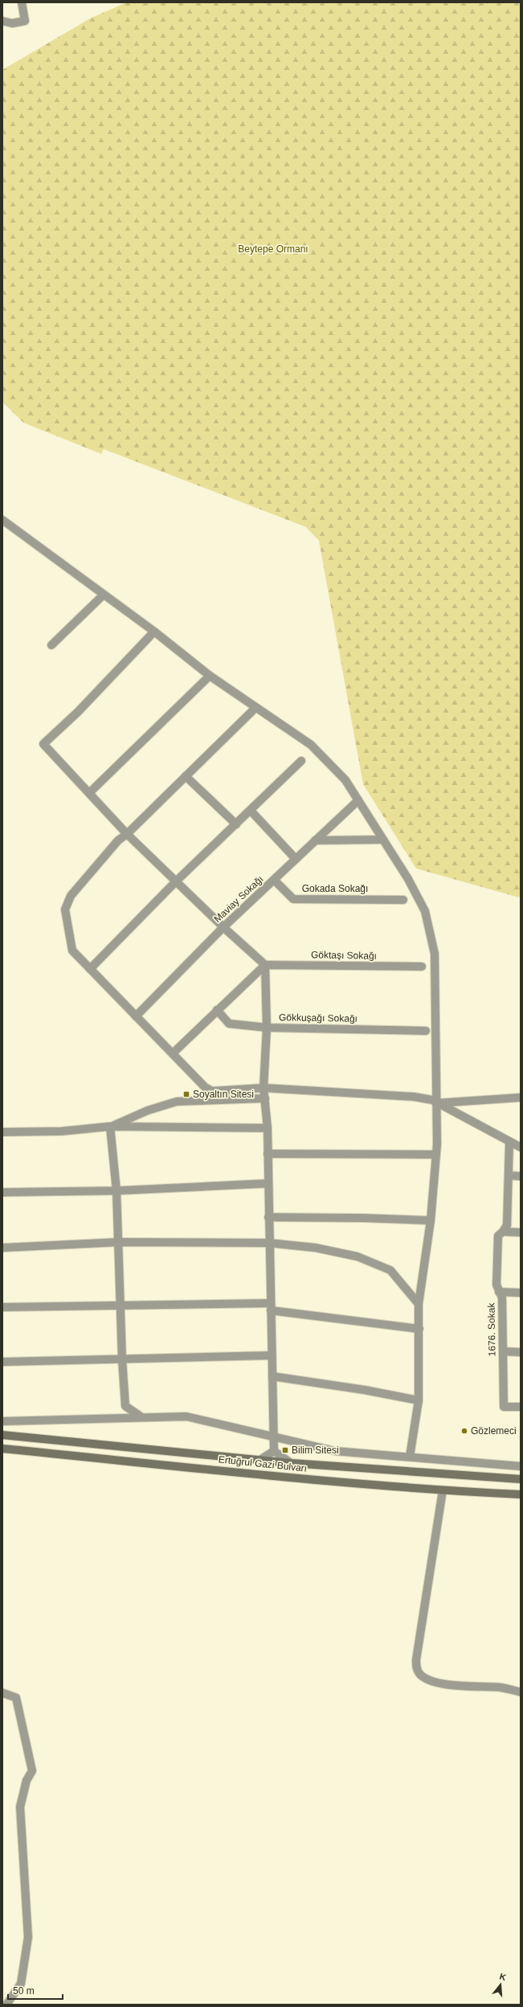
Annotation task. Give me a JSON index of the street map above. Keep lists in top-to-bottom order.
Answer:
{
  "streets": {
    "main road": ["Ertuğrul Gazi Bulvarı"],
    "street": [
      "Gokada Sokağı",
      "Maviay Sokağı",
      "Göktaşı Sokağı",
      "Gökkuşağı Sokağı",
      "1676. Sokak"
    ]
  },
  "crossings": [
    ["Gokada Sokağı", "Maviay Sokağı"]
  ],
  "parks": ["Beytepe Ormanı"],
  "places": {
    "transit": ["Soyaltın Sitesi", "Bilim Sitesi"],
    "other": ["Gözlemeci"]
  },
  "scale_bar": "50 m",
  "north": "top"
}
